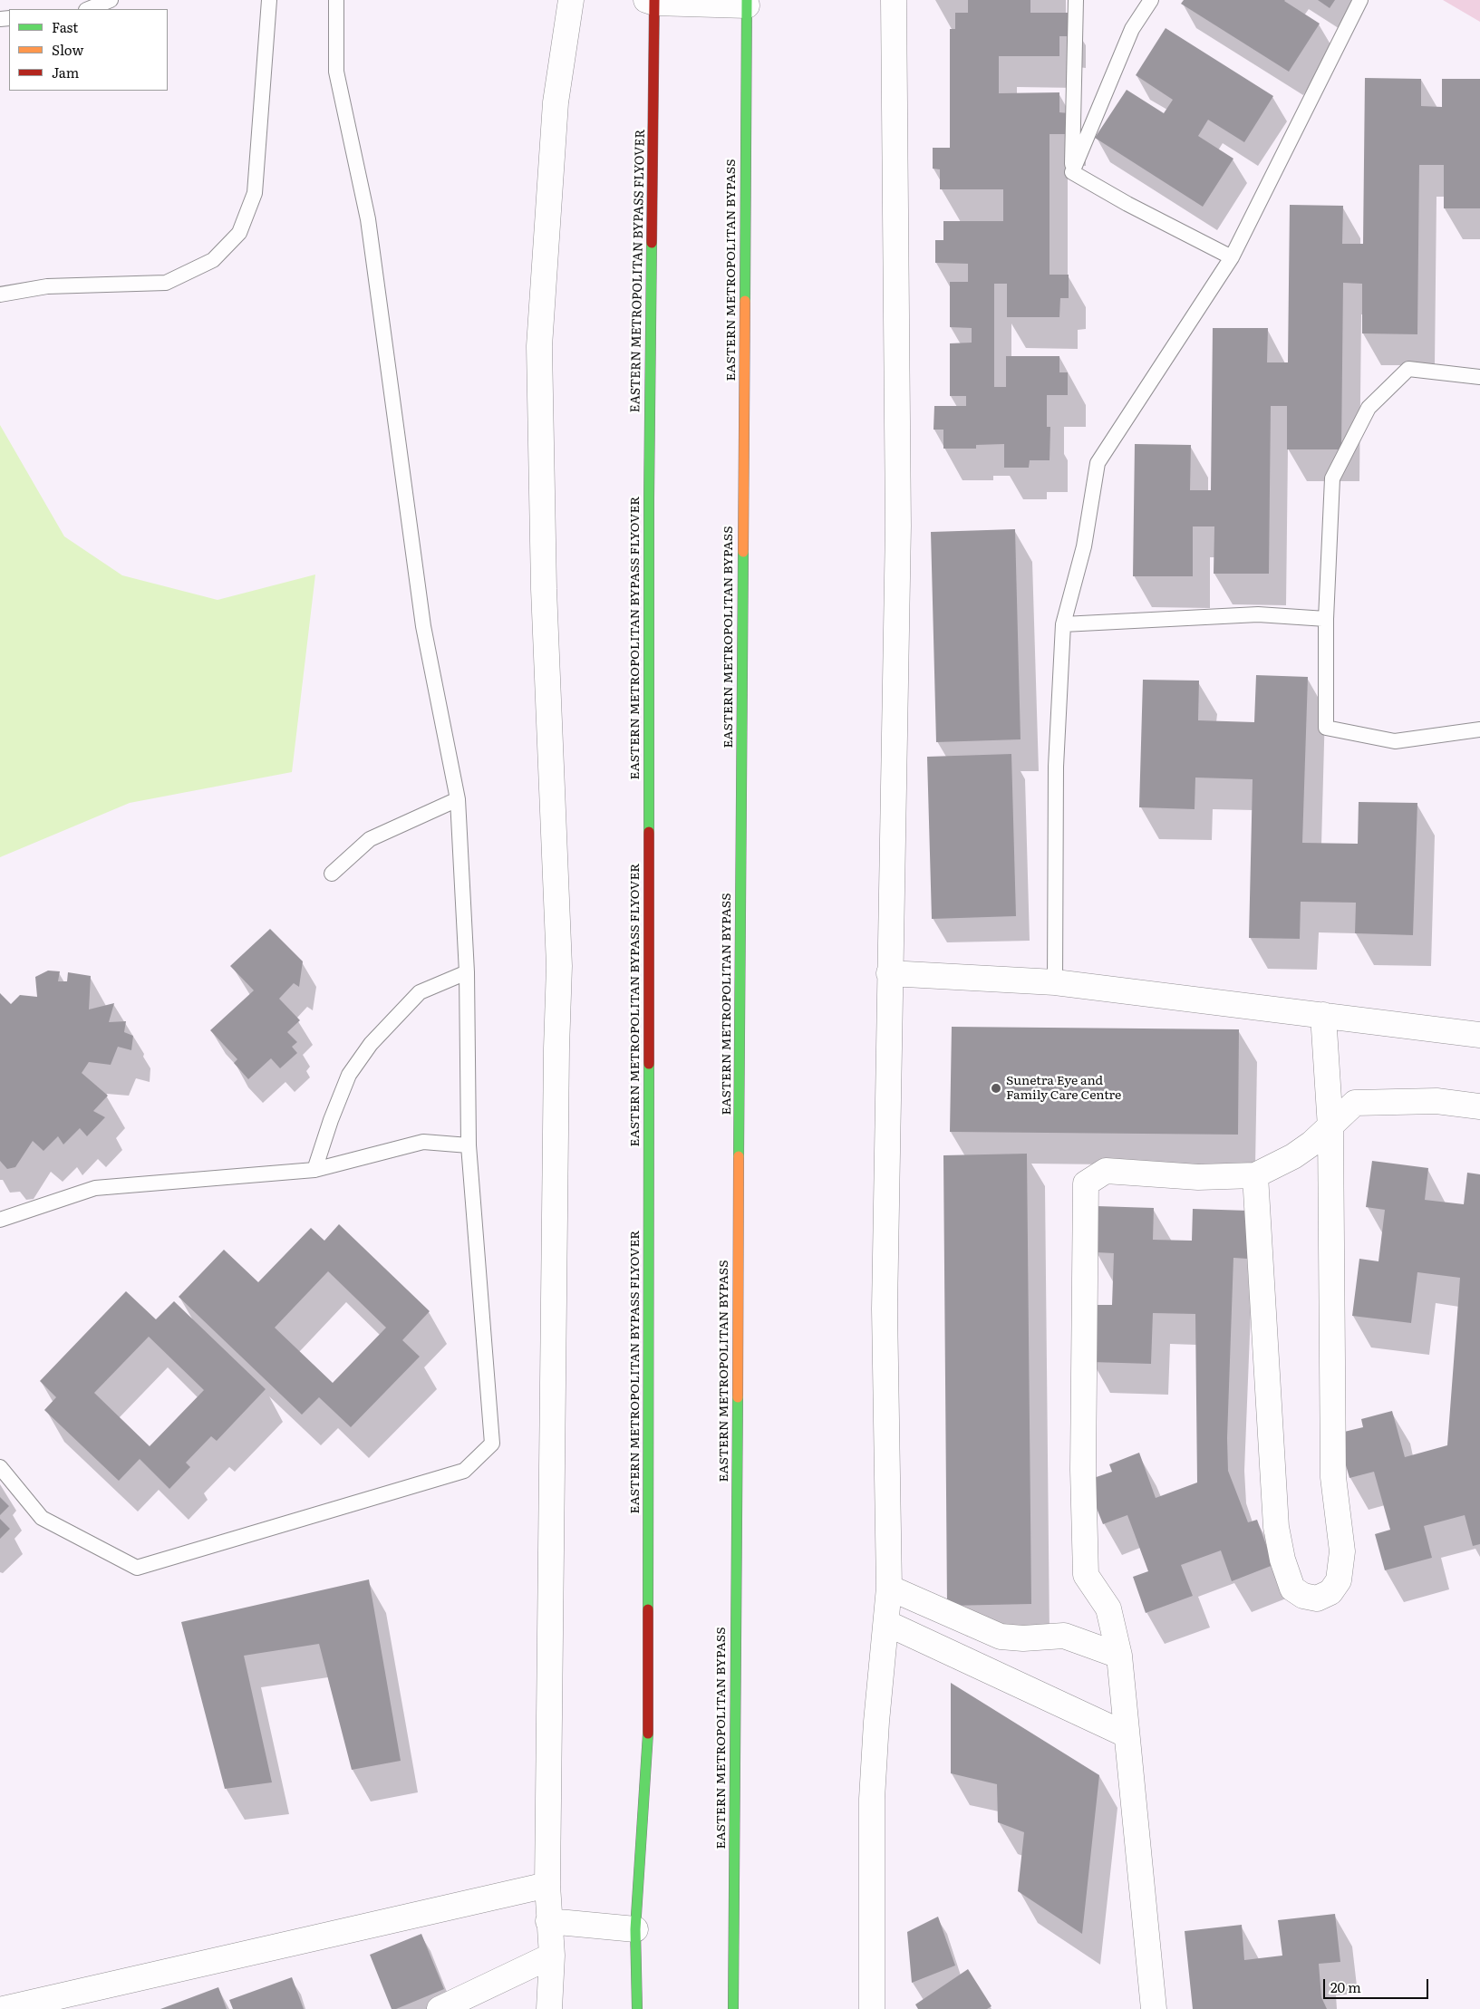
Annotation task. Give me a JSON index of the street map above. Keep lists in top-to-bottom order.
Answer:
{
  "streets": {
    "main road": ["EASTERN METROPOLITAN BYPASS", "EASTERN METROPOLITAN BYPASS FLYOVER"]
  },
  "places": ["Sunetra Eye and Family Care Centre"],
  "legend": ["Fast", "Slow", "Jam"],
  "scale_bar": "20 m"
}
